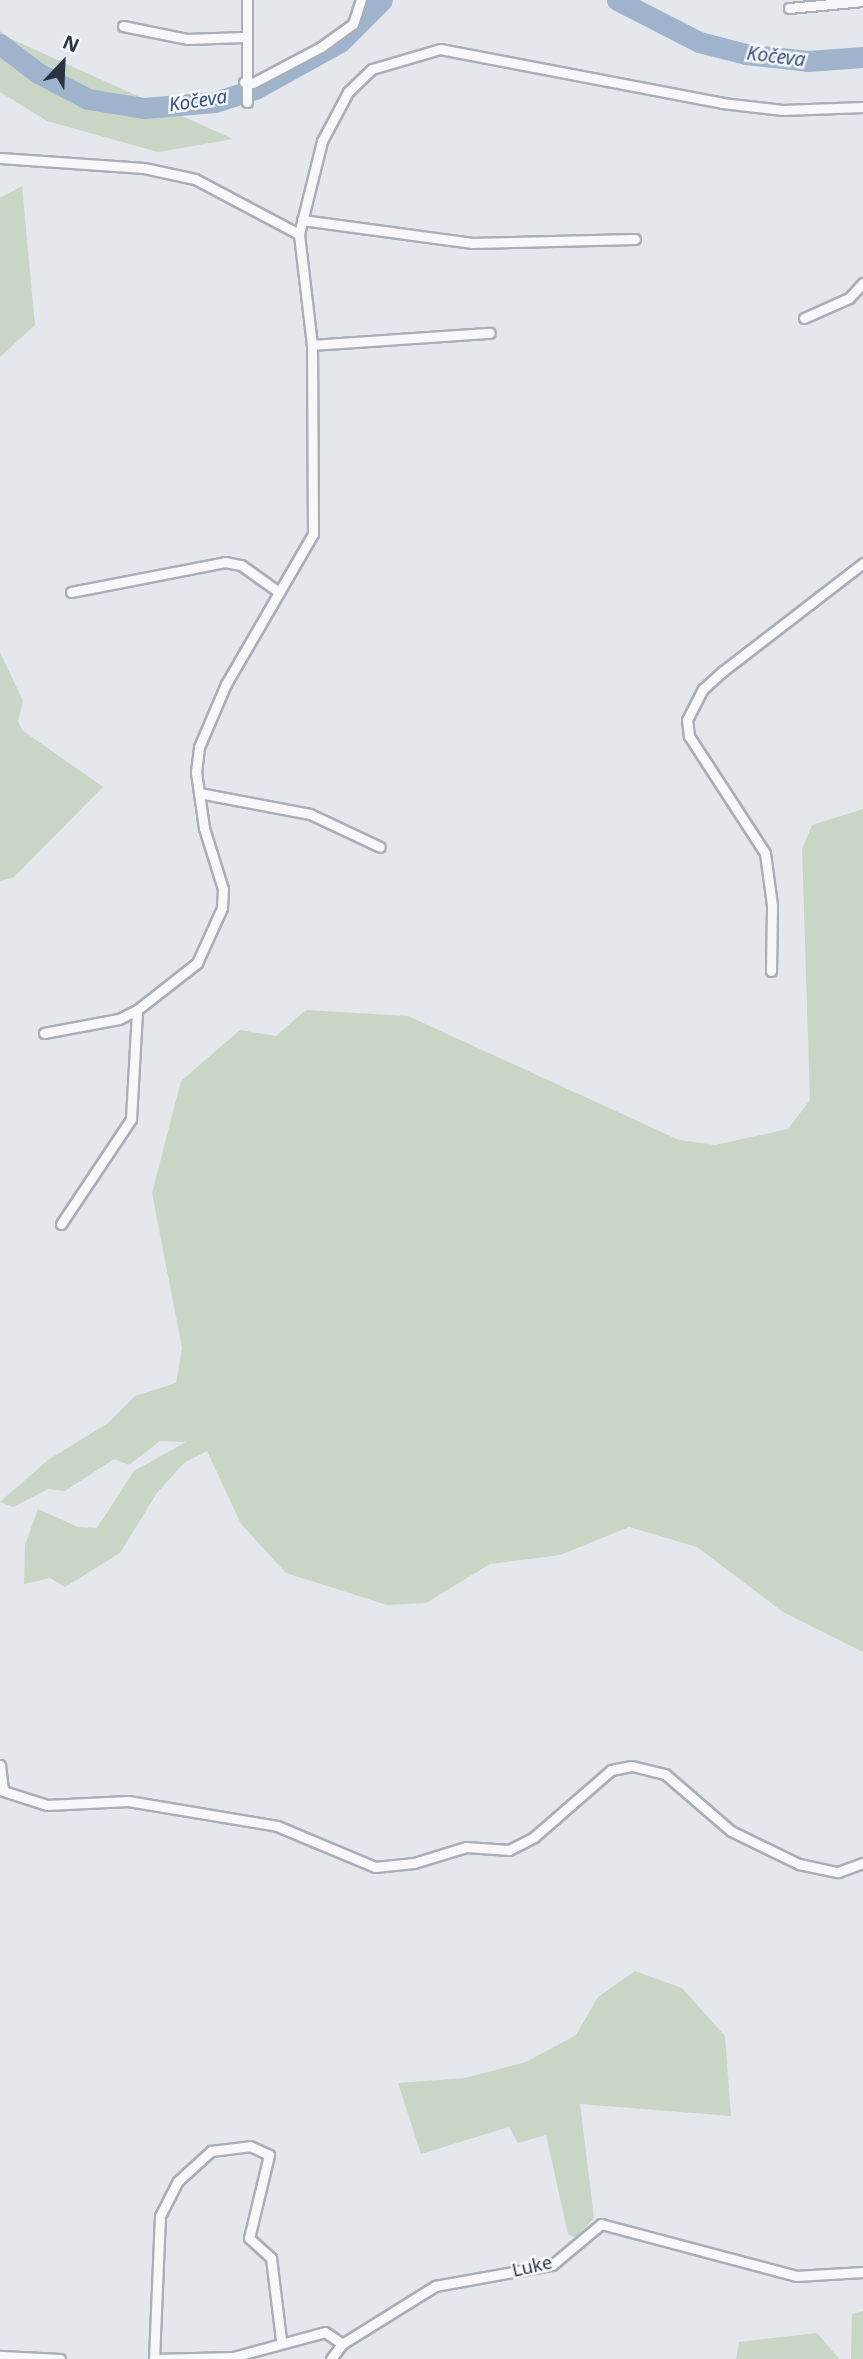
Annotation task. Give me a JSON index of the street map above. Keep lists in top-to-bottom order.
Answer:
{
  "streets": {
    "street": ["Luke"]
  },
  "water": ["Kočeva"],
  "north": "top right"
}
